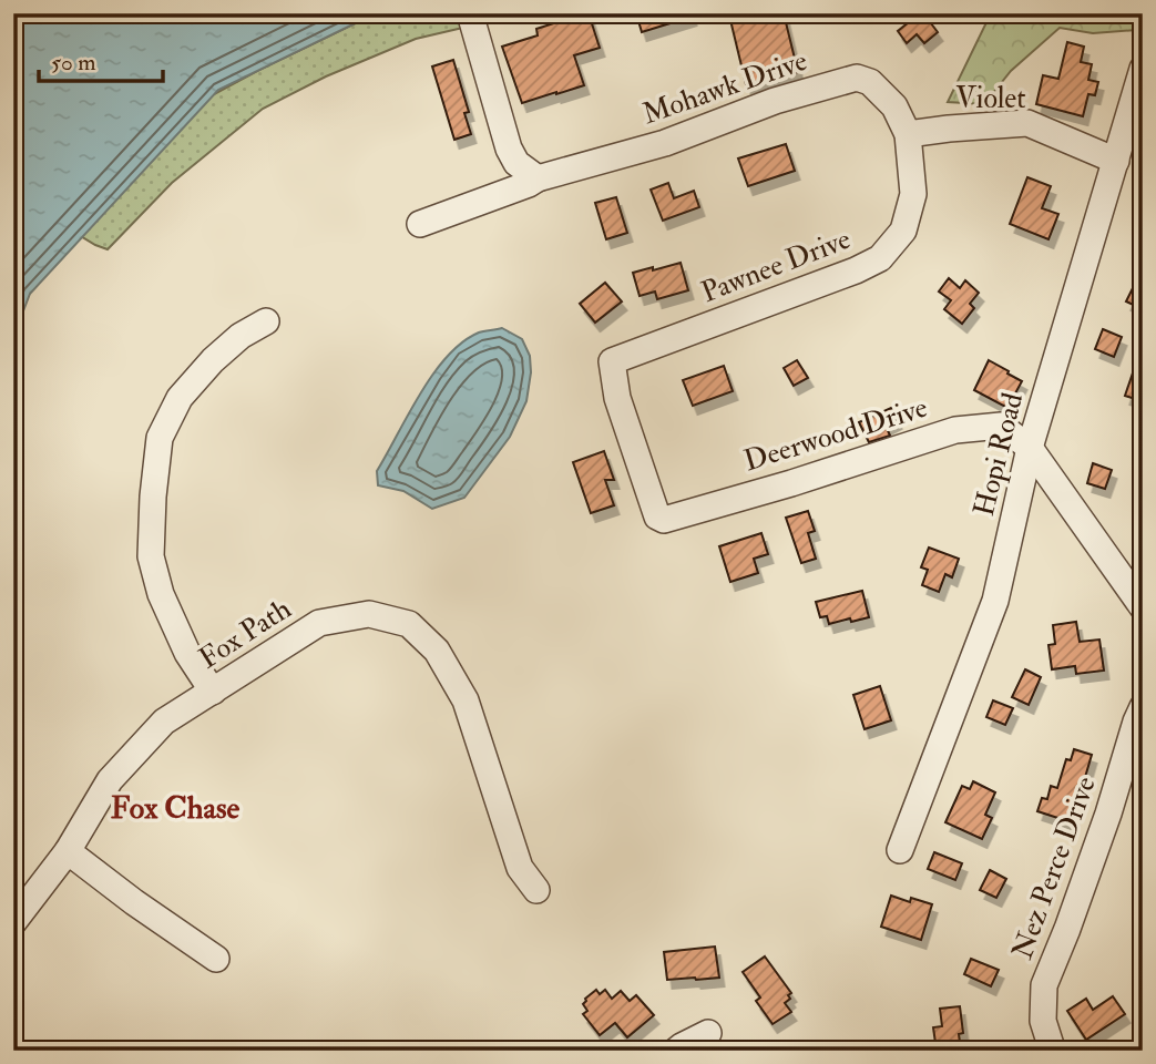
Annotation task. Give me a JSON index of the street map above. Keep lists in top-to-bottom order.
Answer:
{
  "streets": {
    "street": [
      "Mohawk Drive",
      "Violet",
      "Pawnee Drive",
      "Deerwood Drive",
      "Hopi Road",
      "Fox Path",
      "Nez Perce Drive"
    ]
  },
  "crossings": [
    ["Mohawk Drive", "Violet"],
    ["Mohawk Drive", "Pawnee Drive"],
    ["Violet", "Pawnee Drive"],
    ["Violet", "Hopi Road"],
    ["Pawnee Drive", "Deerwood Drive"],
    ["Deerwood Drive", "Hopi Road"]
  ],
  "districts": ["Fox Chase"],
  "scale_bar": "50 m"
}
